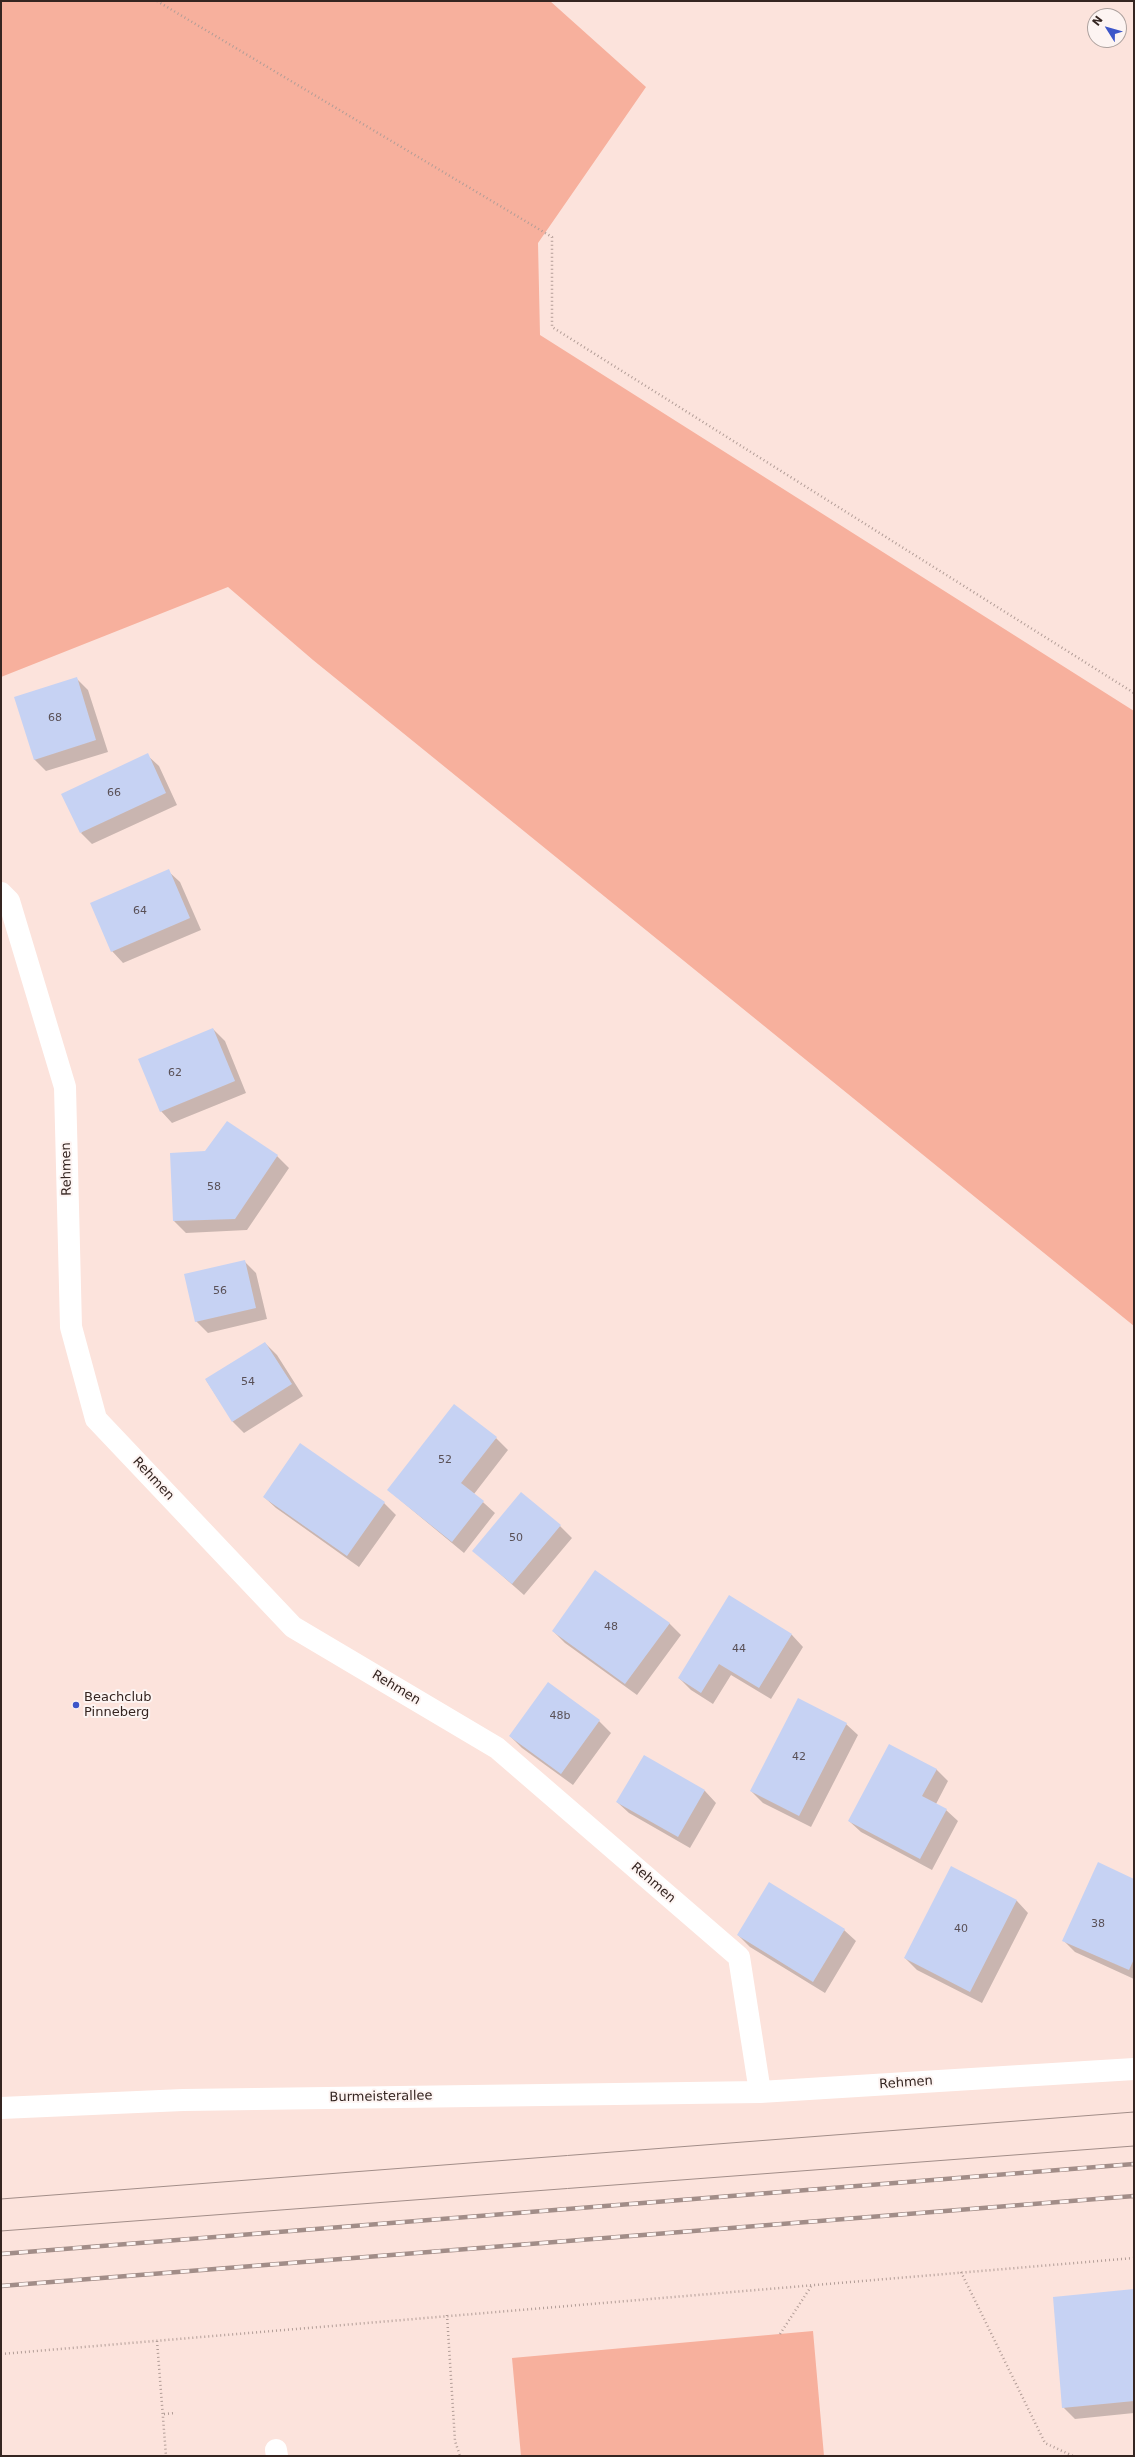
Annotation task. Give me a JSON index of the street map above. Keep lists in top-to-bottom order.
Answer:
{
  "streets": {
    "street": ["Rehmen", "Burmeisterallee"]
  },
  "crossings": [
    ["Rehmen", "Burmeisterallee"]
  ],
  "places": ["Beachclub Pinneberg"],
  "house_numbers": [
    "68",
    "66",
    "64",
    "62",
    "58",
    "56",
    "54",
    "52",
    "50",
    "48",
    "44",
    "48b",
    "42",
    "38",
    "40"
  ],
  "north": "top left"
}
